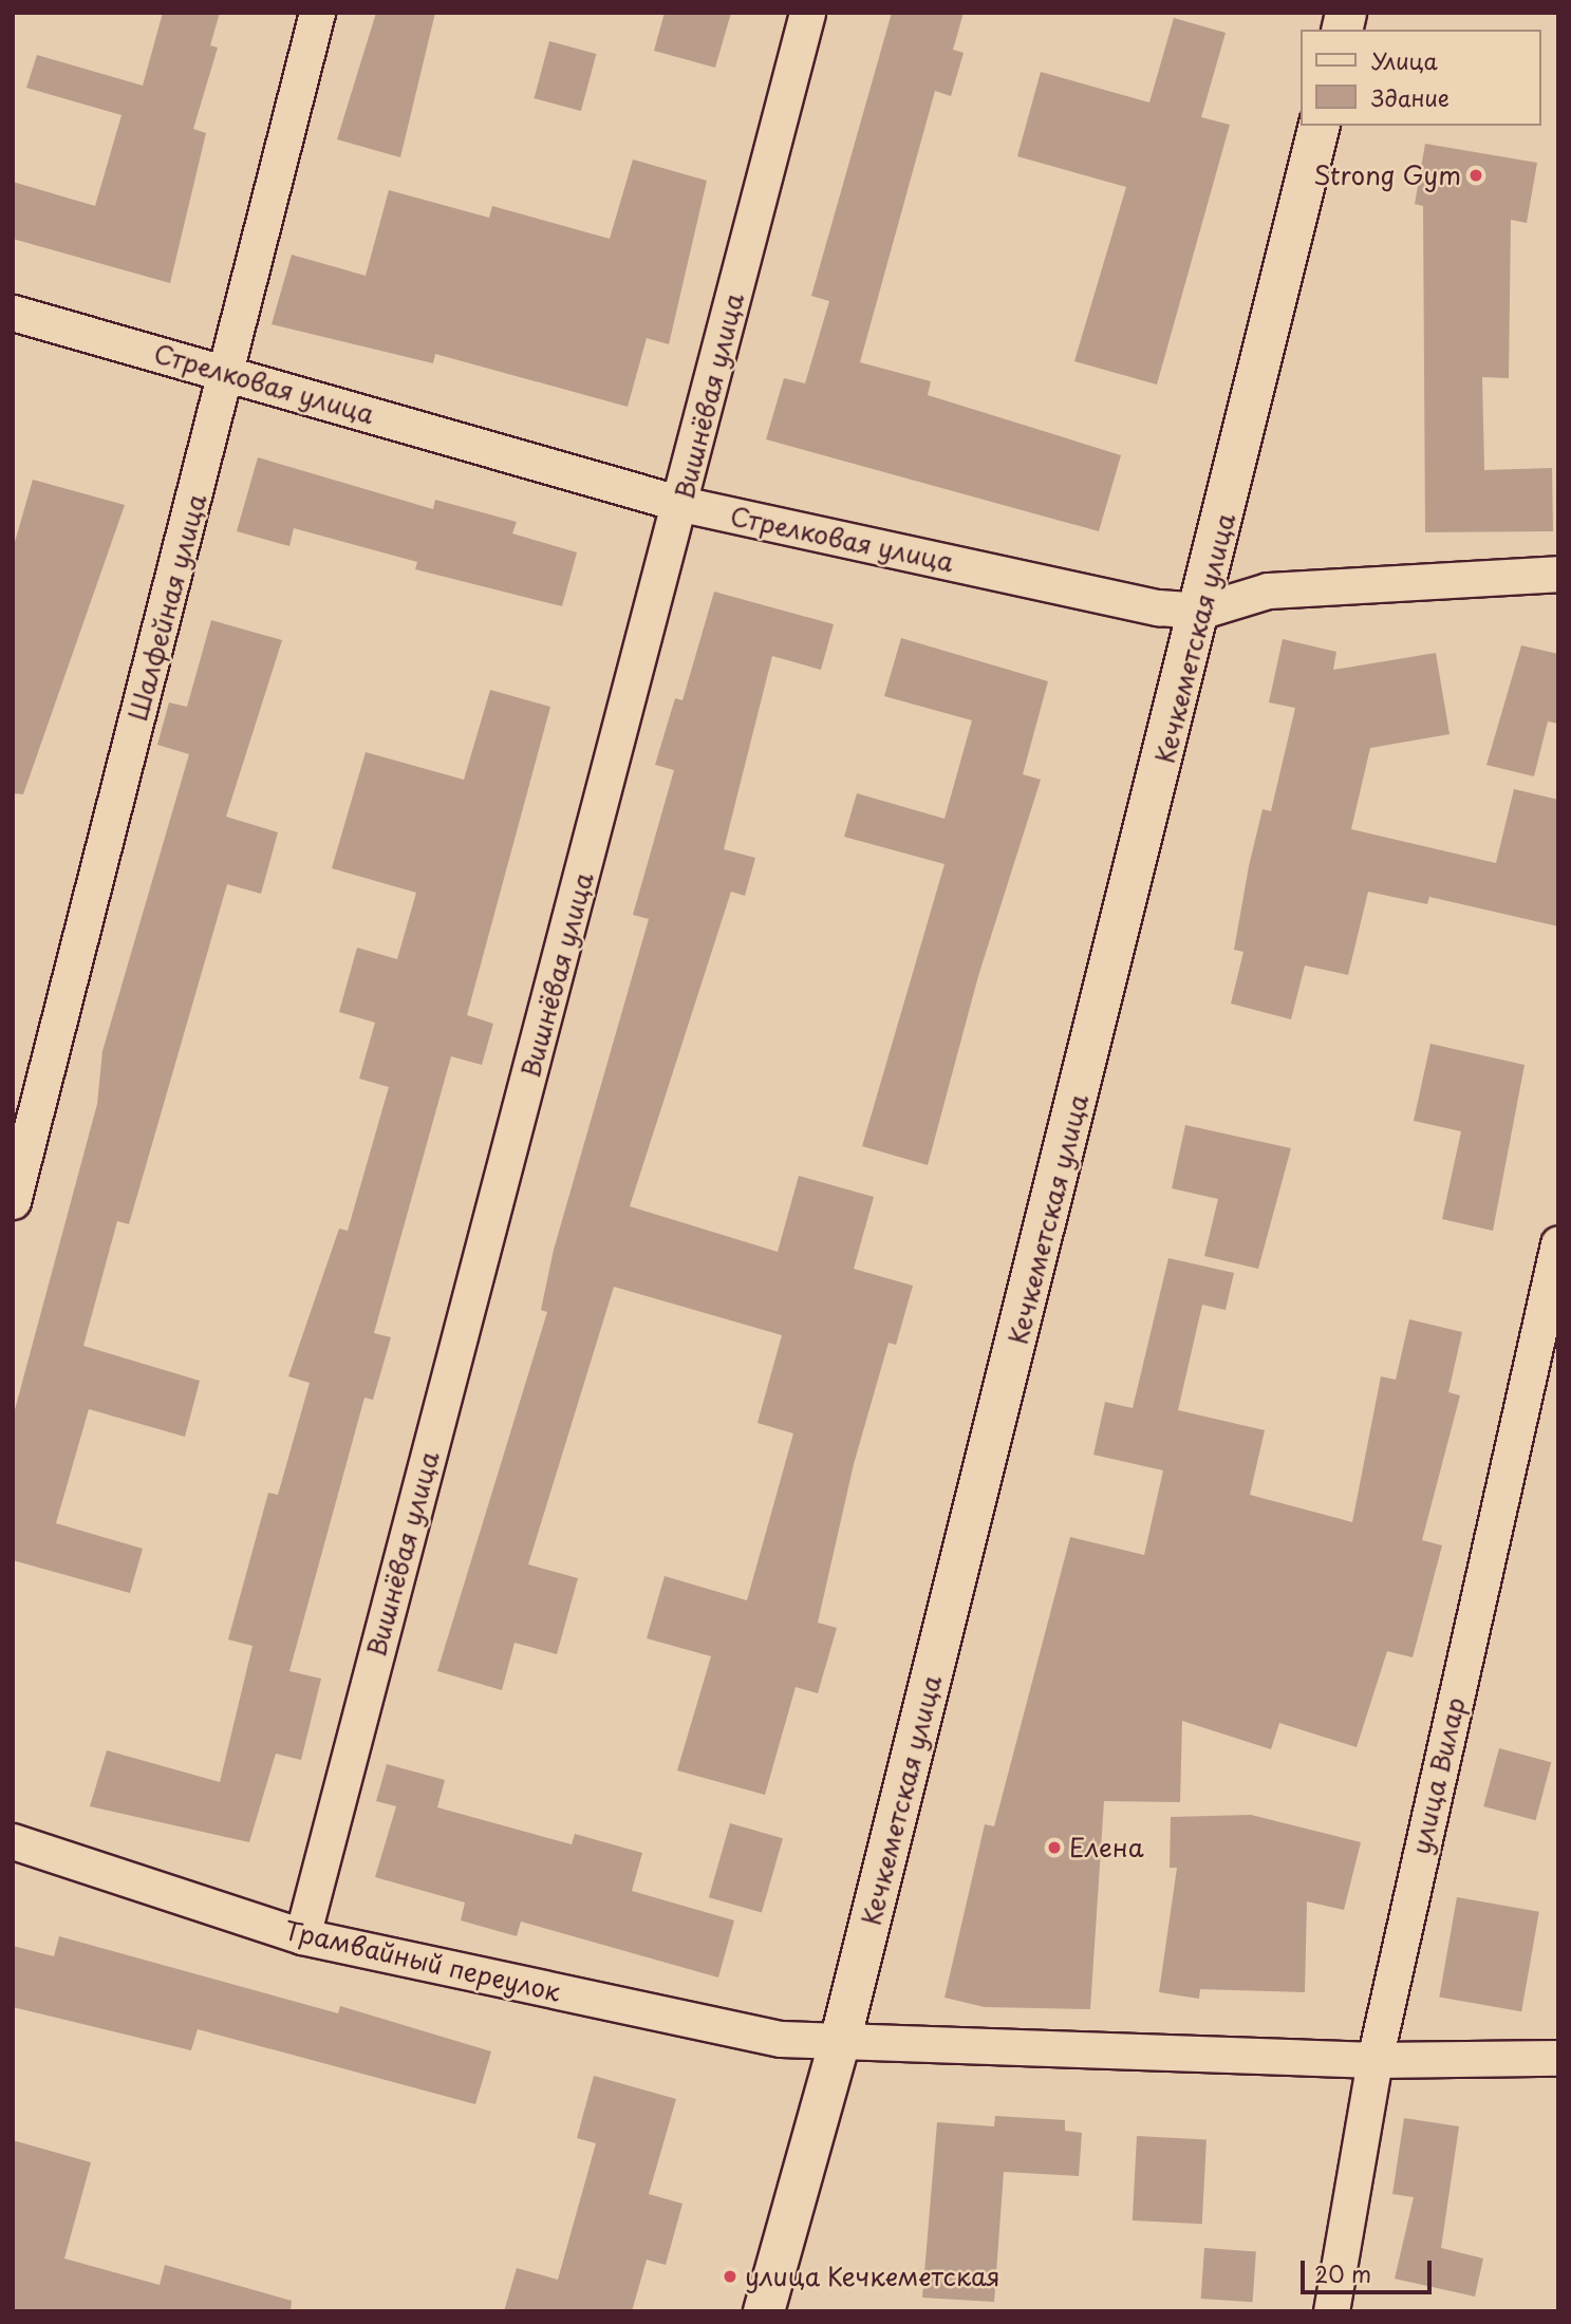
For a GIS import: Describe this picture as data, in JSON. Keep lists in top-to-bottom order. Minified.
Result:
{"streets":{"main road":["Кечкеметская улица"],"street":["Стрелковая улица","Вишнёвая улица","Шалфейная улица","улица Вилар","Трамвайный переулок"]},"crossings":[["Стрелковая улица","Вишнёвая улица"],["Стрелковая улица","Шалфейная улица"],["Стрелковая улица","Кечкеметская улица"],["Вишнёвая улица","Трамвайный переулок"],["Кечкеметская улица","Трамвайный переулок"],["улица Вилар","Трамвайный переулок"]],"places":["Strong Gym","Елена","улица Кечкеметская"],"legend":["Улица","Здание"],"scale_bar":"20 m"}
